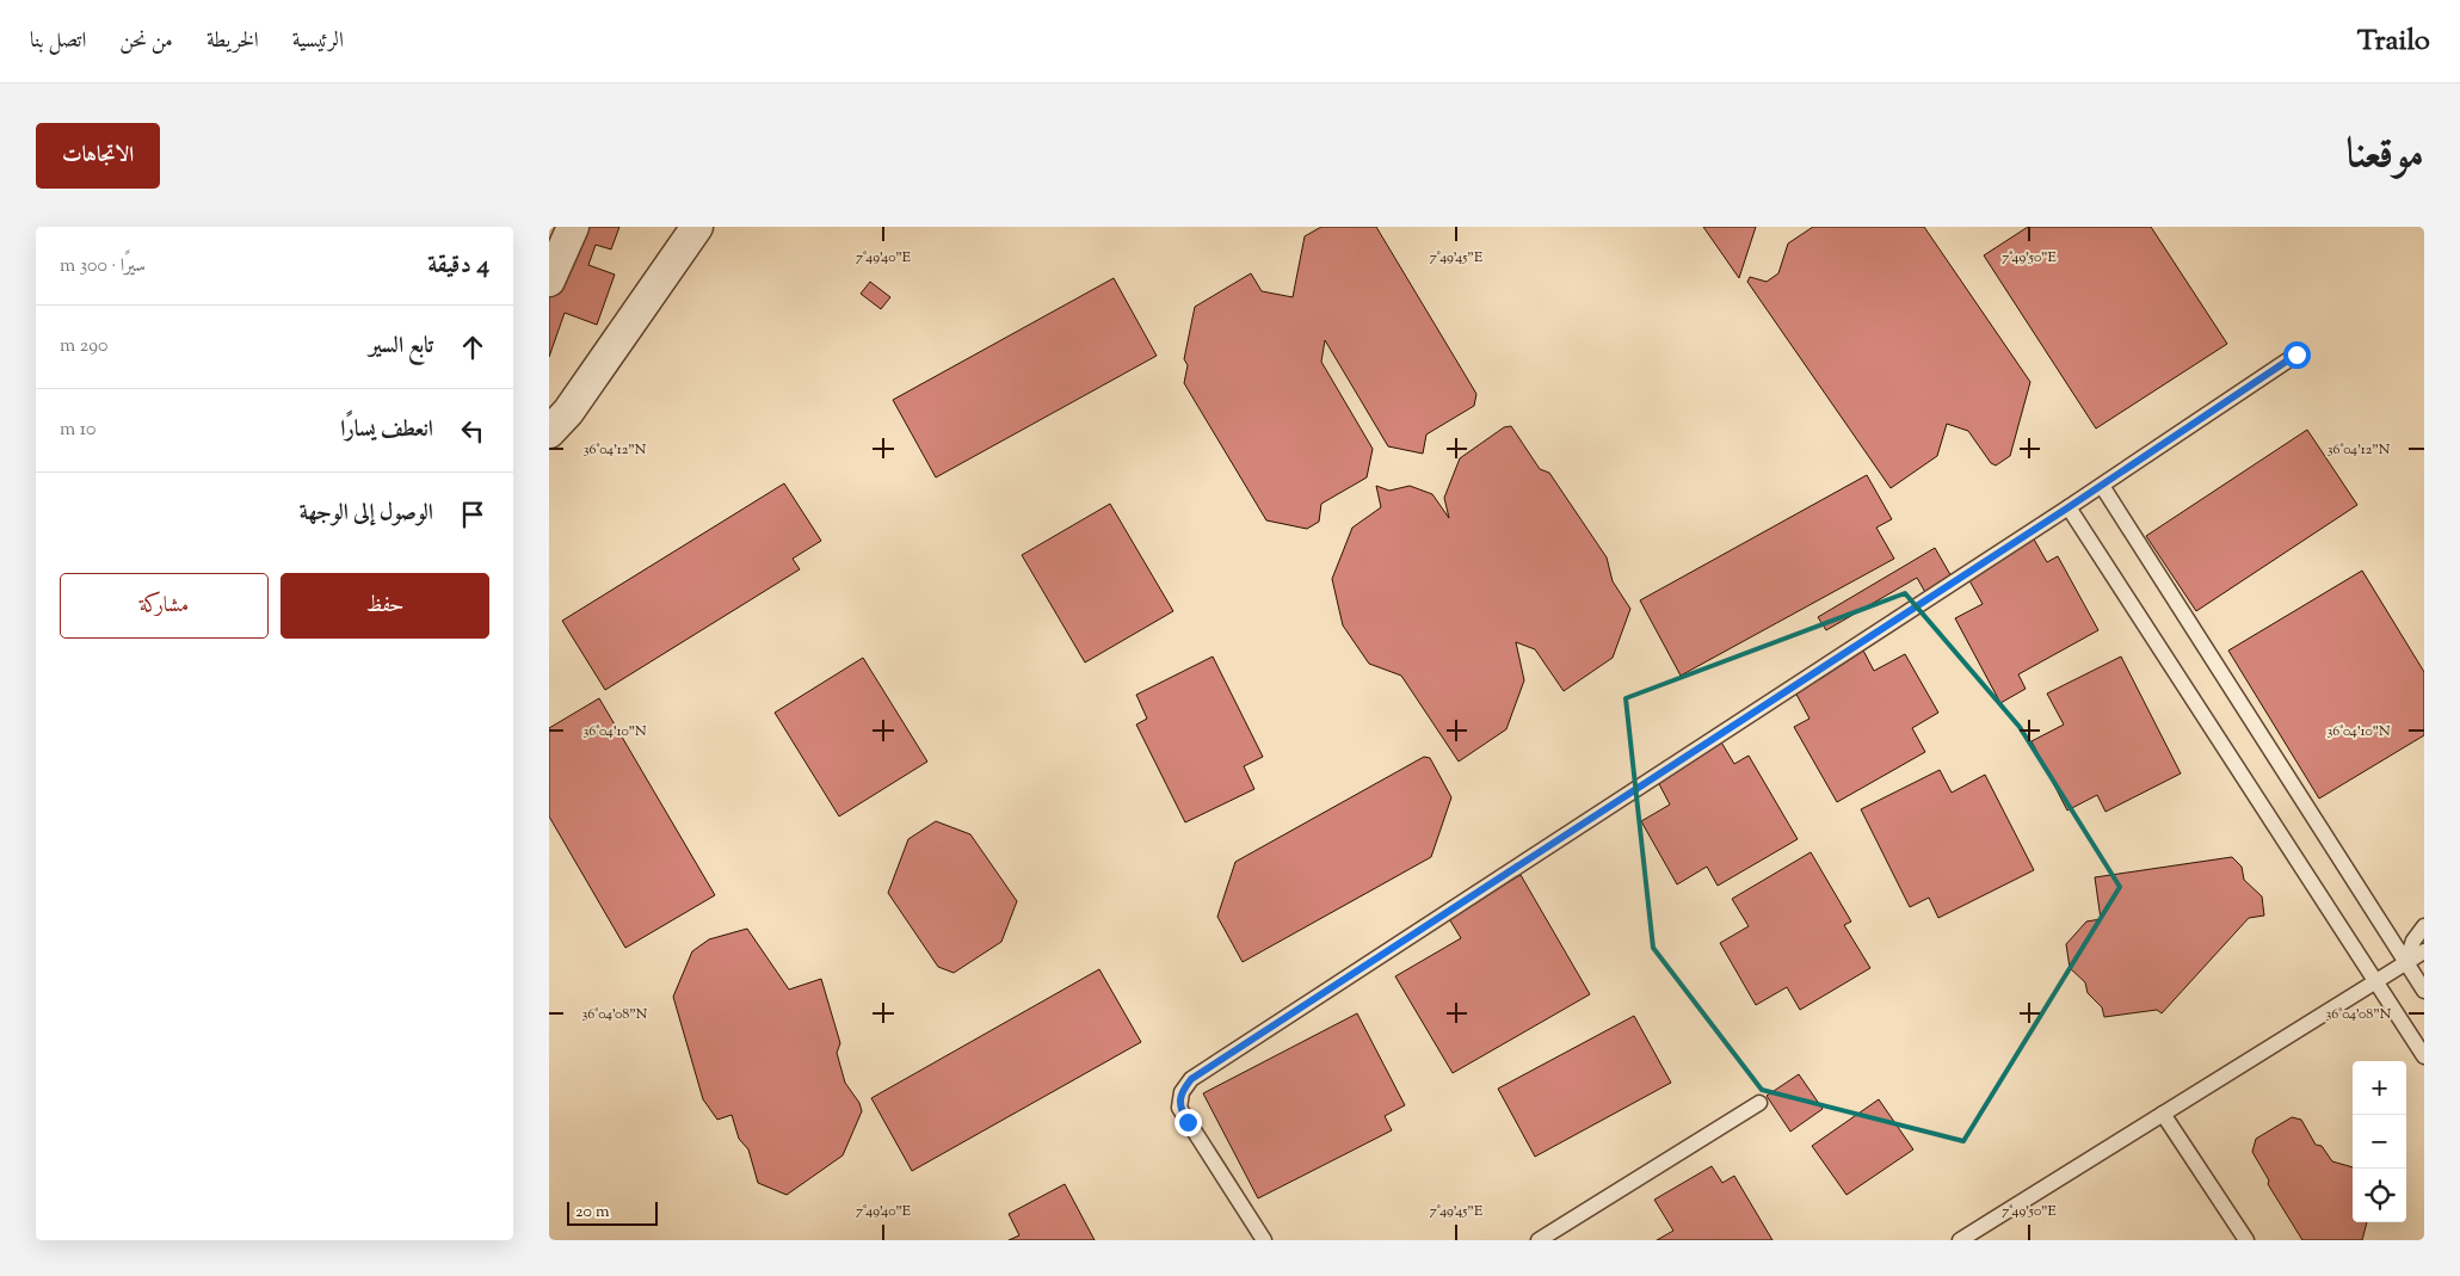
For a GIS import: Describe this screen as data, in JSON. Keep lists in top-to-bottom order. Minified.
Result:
{"scale_bar":"20 m","page":{"header":"Trailo","nav":["الرئيسية","الخريطة","من نحن","اتصل بنا"],"title":"موقعنا","buttons":["الاتجاهات",["حفظ","مشاركة"]],"heading":["4 دقيقة","سيرًا · 300 m"],"list":[["تابع السير","290 m"],["انعطف يسارًا","10 m"],"الوصول إلى الوجهة"],"map_buttons":["+","−"],"scale":"20 m"},"coordinates":["7°49'40\"E","7°49'45\"E","7°49'50\"E","36°04'12\"N","36°04'10\"N","36°04'08\"N"]}
